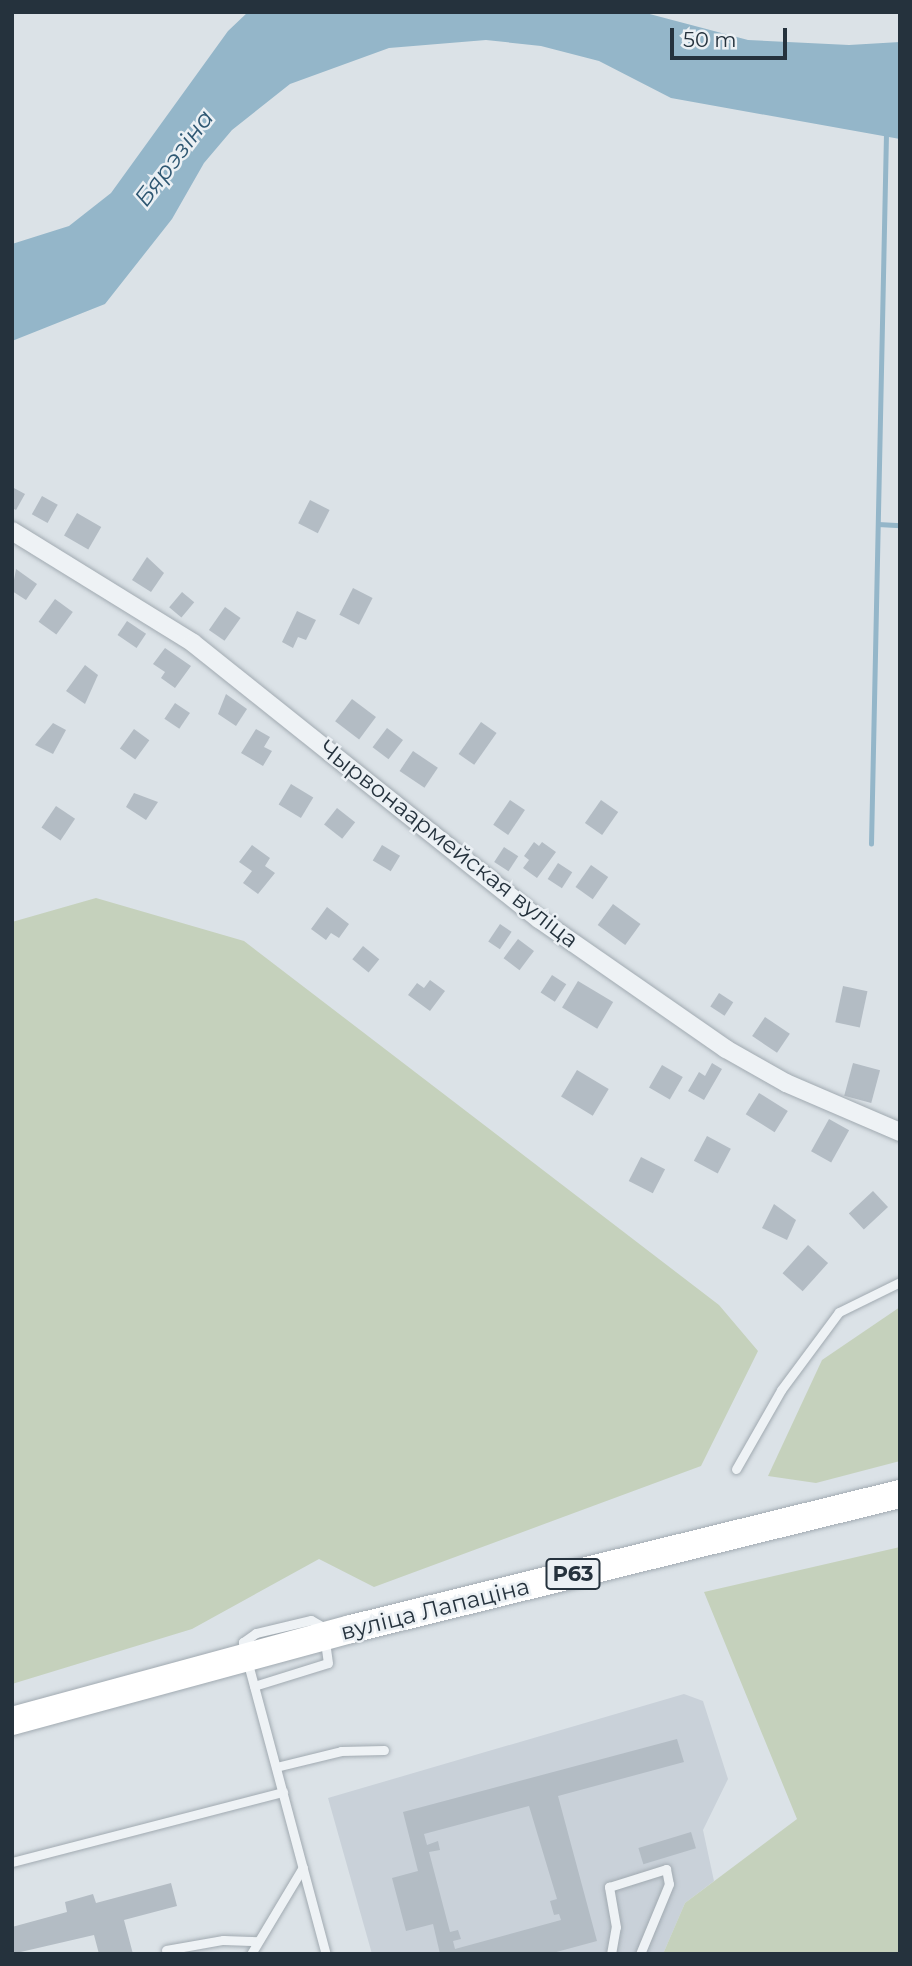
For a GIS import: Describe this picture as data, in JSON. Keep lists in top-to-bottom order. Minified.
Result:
{"streets":{"main road":["Р63","вуліца Лапаціна"],"street":["Чырвонаармейская вуліца"]},"water":["Бярэзіна"],"scale_bar":"50 m"}
